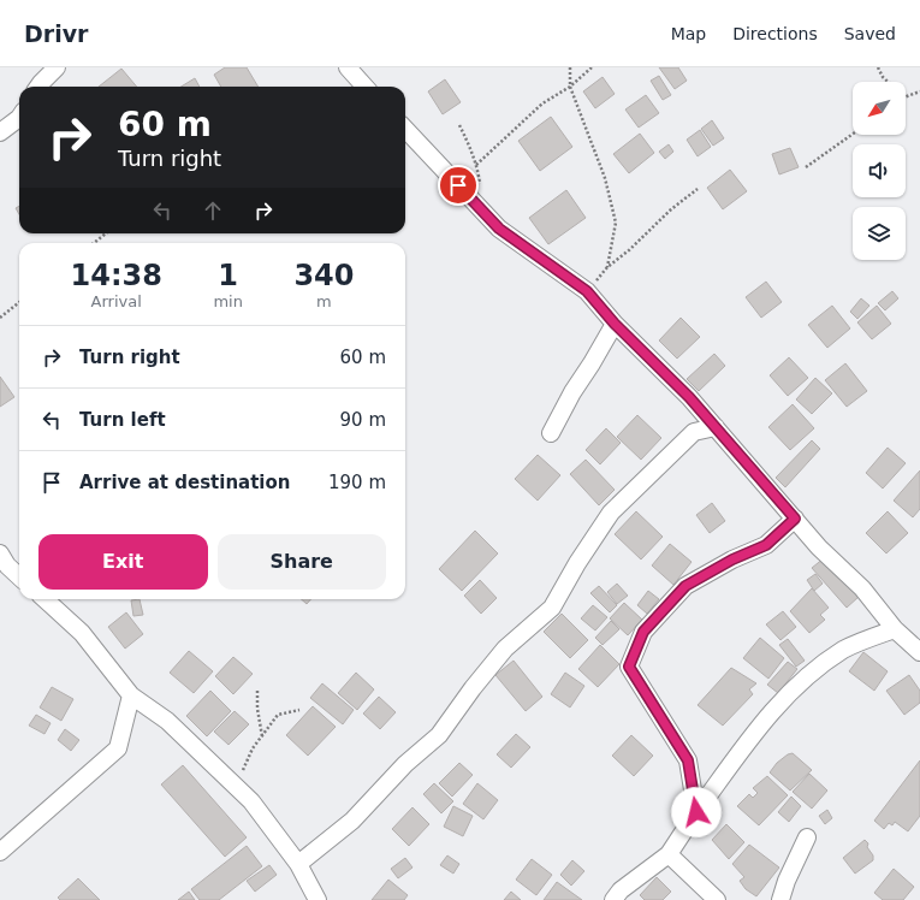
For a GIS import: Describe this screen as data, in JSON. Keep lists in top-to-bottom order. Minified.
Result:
{"north":"bottom left","page":{"header":"Drivr","nav":["Map","Directions","Saved"],"turn":["60 m","Turn right"],"eta":["14:38","Arrival","1","min","340","m"],"list":[{"name":"Turn right","value":"60 m"},{"name":"Turn left","value":"90 m"},{"name":"Arrive at destination","value":"190 m"}],"buttons":["Exit","Share"]}}
